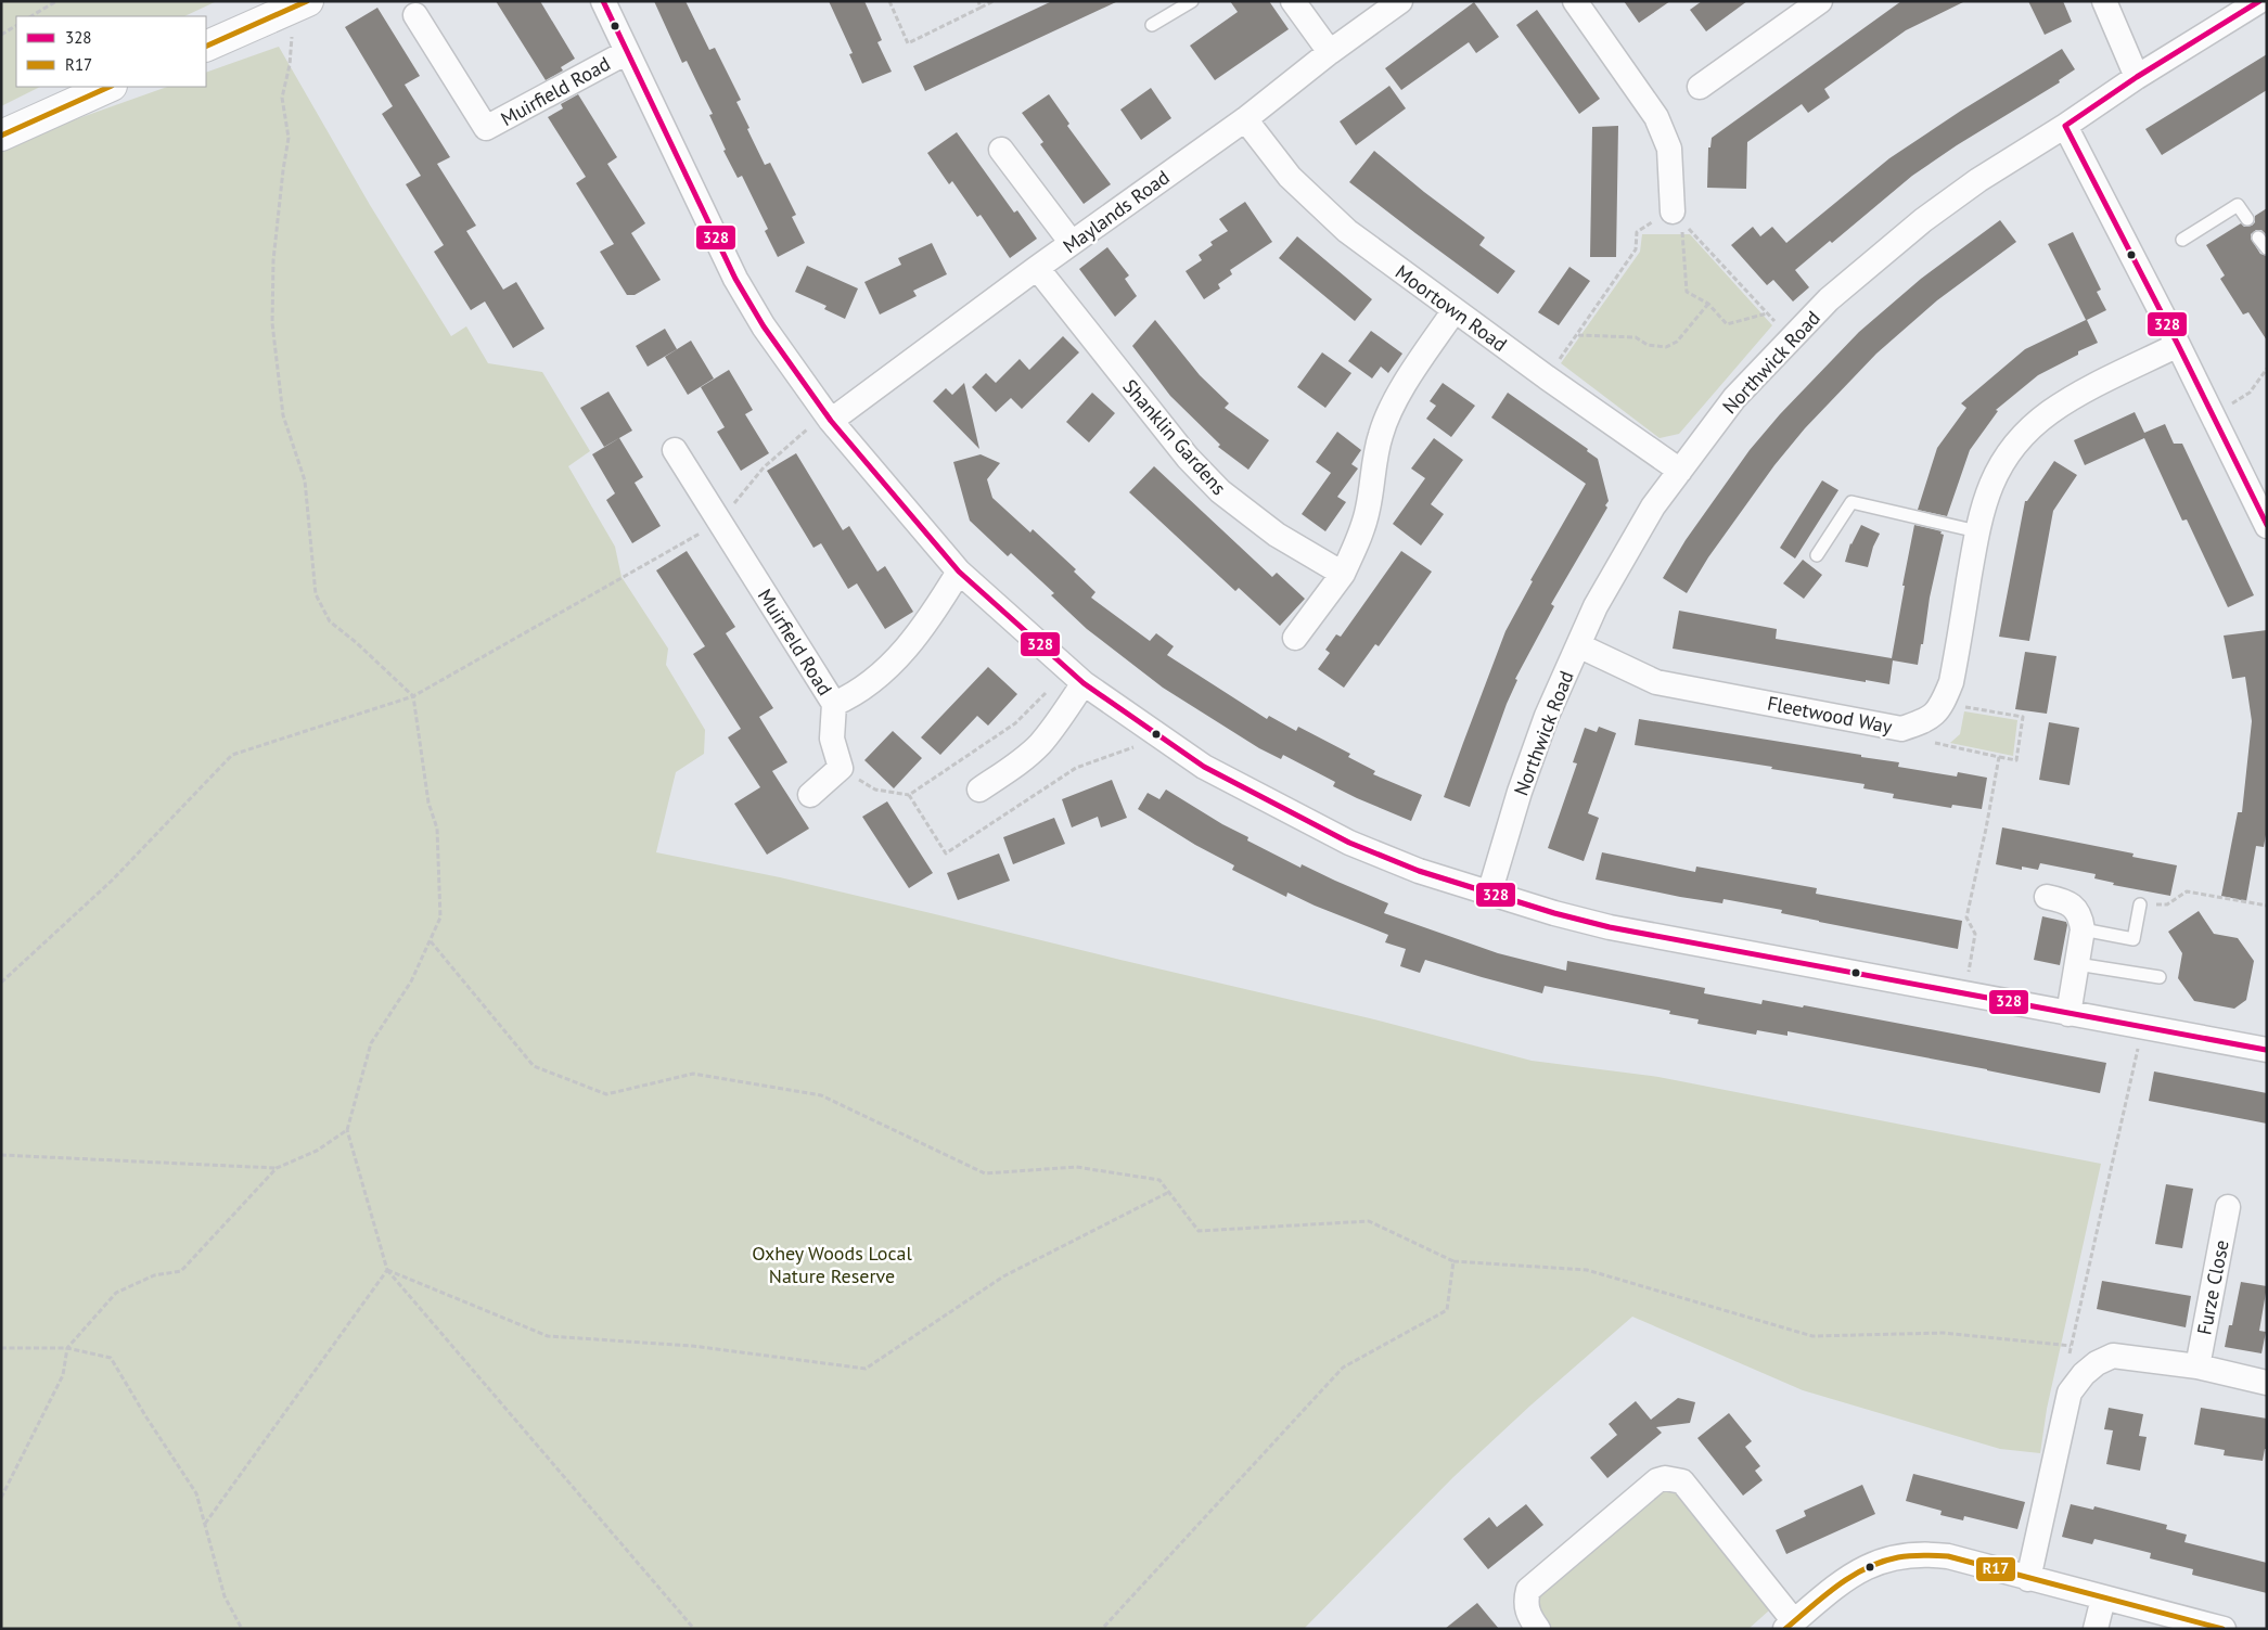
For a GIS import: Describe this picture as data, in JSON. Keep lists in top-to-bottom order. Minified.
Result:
{"streets":{"street":["Muirfield Road","Maylands Road","Moortown Road","Northwick Road","Shanklin Gardens","Fleetwood Way","Furze Close"]},"crossings":[["Muirfield Road","Maylands Road"],["Muirfield Road","Northwick Road"],["Maylands Road","Moortown Road"],["Maylands Road","Shanklin Gardens"],["Moortown Road","Northwick Road"],["Northwick Road","Fleetwood Way"]],"parks":["Oxhey Woods Local Nature Reserve"],"lines":["transit line 328","transit line R17"],"legend":["328","R17"]}
